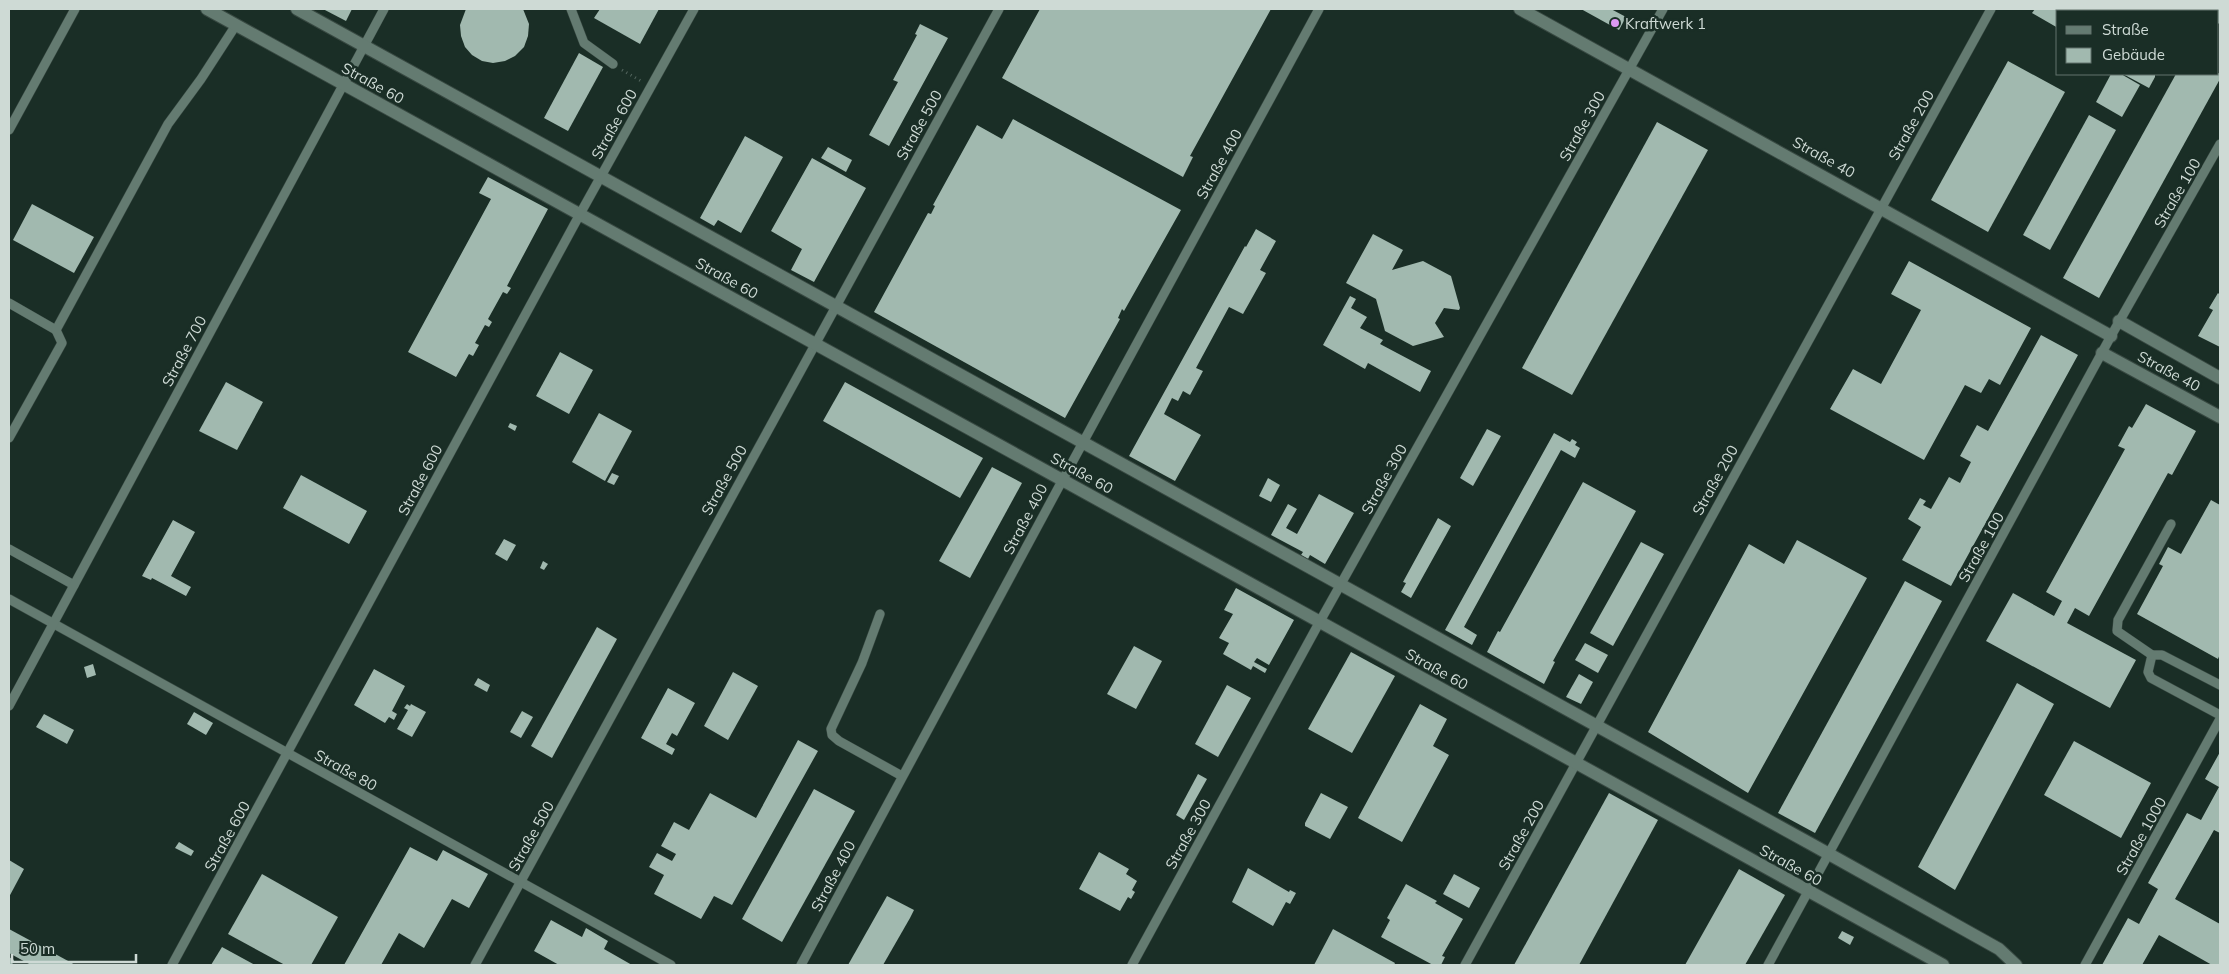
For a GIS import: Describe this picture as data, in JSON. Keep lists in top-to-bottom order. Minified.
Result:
{"streets":{"street":["Straße 60","Straße 40"],"lane":["Straße 600","Straße 500","Straße 200","Straße 300","Straße 400","Straße 100","Straße 700","Straße 80","Straße 1000"]},"crossings":[["Straße 60","Straße 600"],["Straße 60","Straße 500"],["Straße 60","Straße 200"],["Straße 60","Straße 300"],["Straße 60","Straße 400"],["Straße 60","Straße 100"],["Straße 60","Straße 700"],["Straße 600","Straße 80"],["Straße 500","Straße 80"],["Straße 200","Straße 40"],["Straße 300","Straße 40"],["Straße 40","Straße 100"],["Straße 700","Straße 80"]],"places":["Kraftwerk 1"],"legend":["Straße","Gebäude"],"scale_bar":"50 m"}
